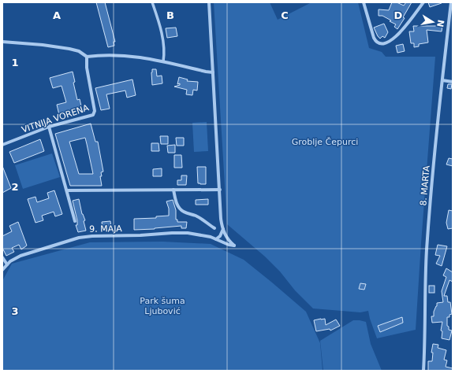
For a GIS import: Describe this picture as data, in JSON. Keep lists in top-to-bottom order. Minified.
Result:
{"streets":{"street":["VITNIJA VORENA","8. MARTA","9. MAJA"]},"parks":["Groblje Čepurci","Park šuma Ljubović"],"north":"right","grid":{"columns":["A","B","C","D"],"rows":["1","2","3"]}}
